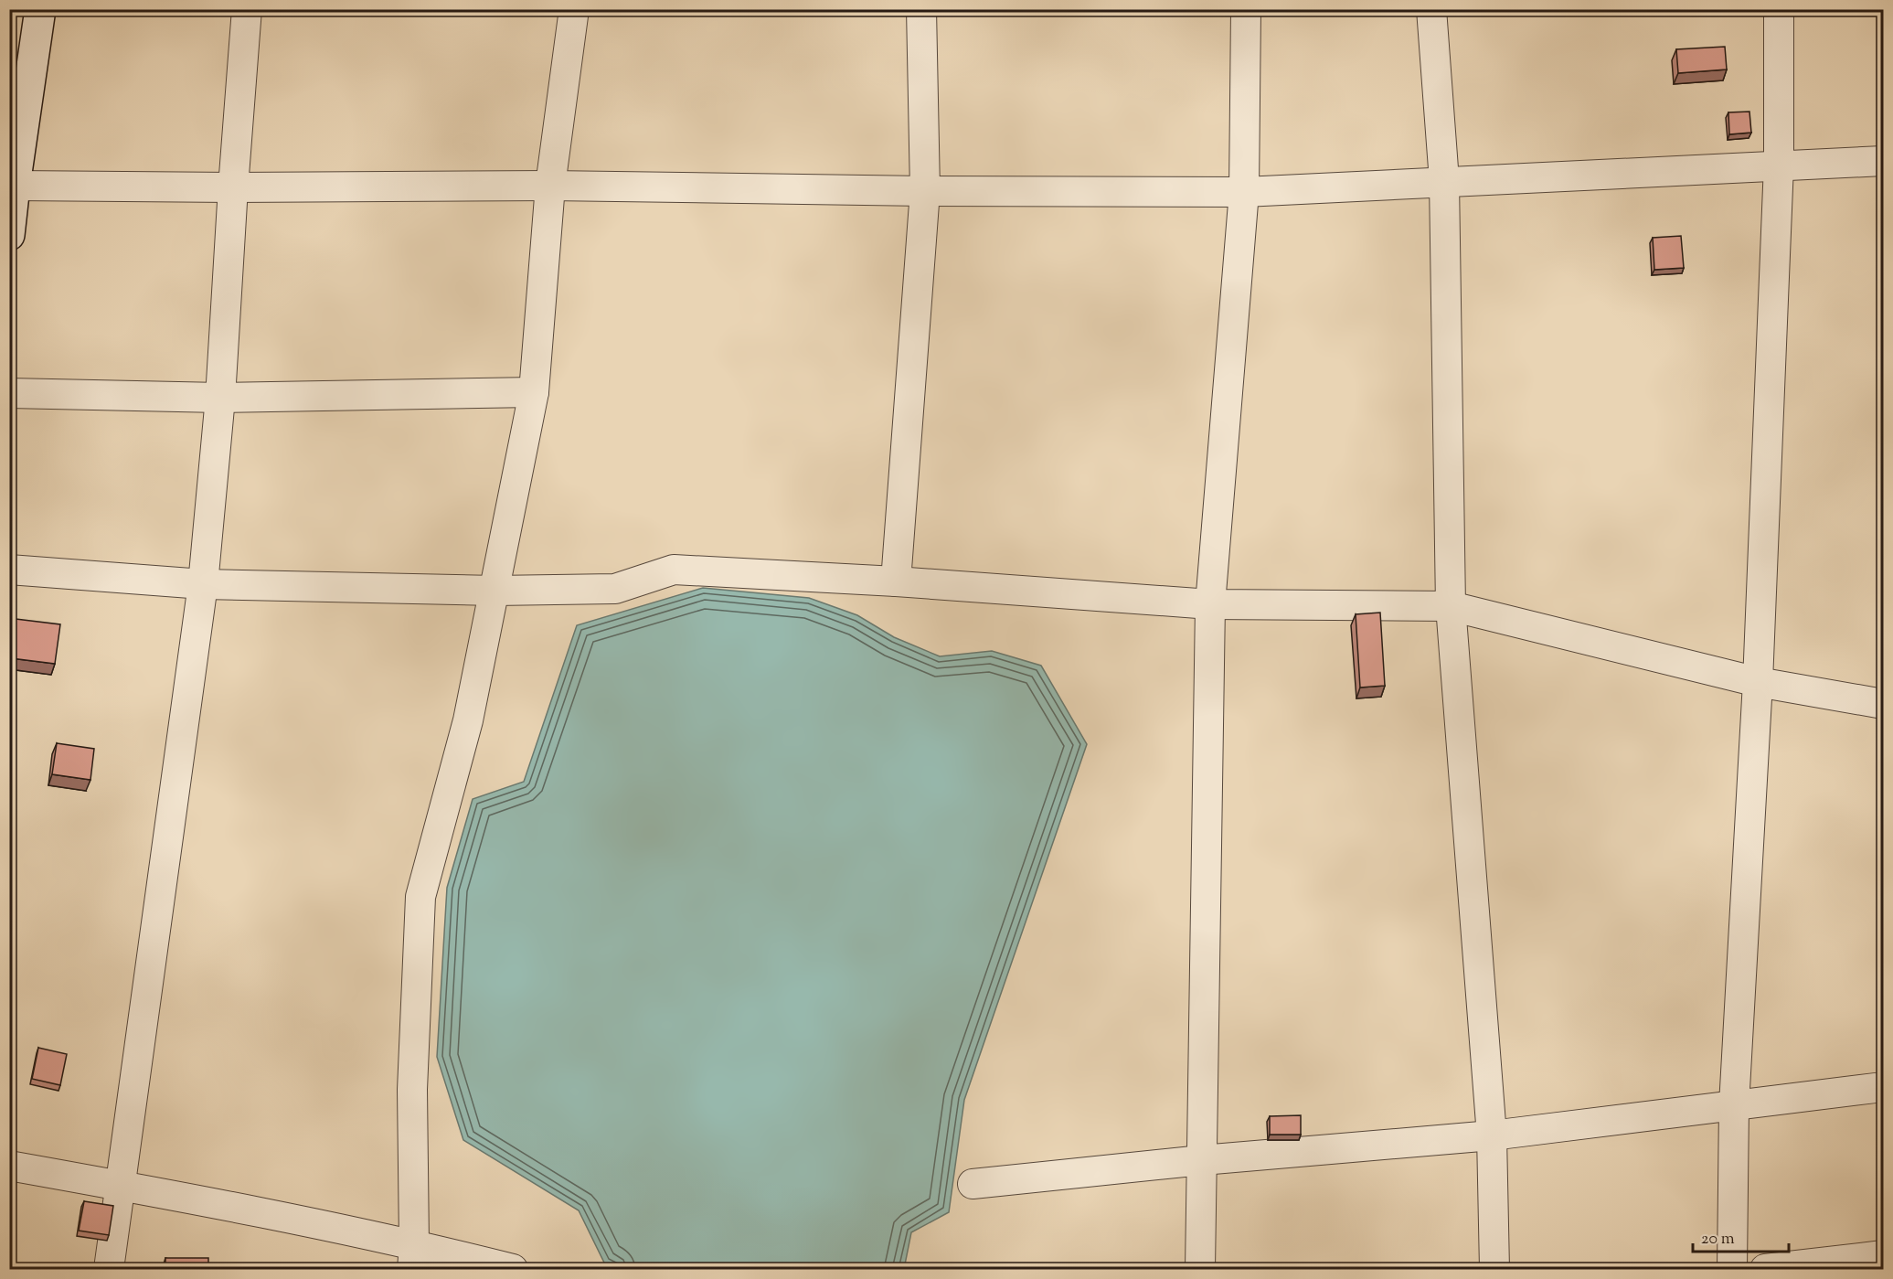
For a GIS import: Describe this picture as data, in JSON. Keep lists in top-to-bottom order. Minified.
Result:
{"scale_bar":"20 m"}
